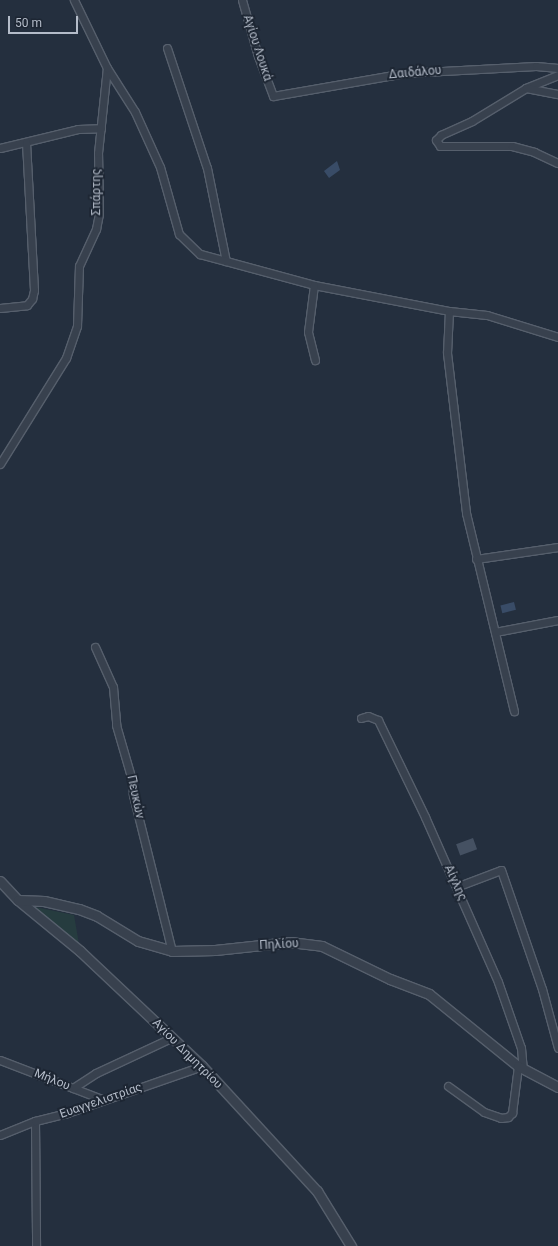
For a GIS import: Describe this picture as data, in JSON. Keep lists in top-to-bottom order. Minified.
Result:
{"streets":{"street":["Αγίου Λουκά","Δαιδάλου","Σπάρτης","Πευκών","Αίγλης","Πηλίου","Αγίου Δημητρίου","Μήλου","Ευαγγελιστρίας"]},"crossings":[["Αγίου Λουκά","Δαιδάλου"],["Πευκών","Πηλίου"],["Αίγλης","Πηλίου"],["Πηλίου","Αγίου Δημητρίου"],["Αγίου Δημητρίου","Ευαγγελιστρίας"],["Μήλου","Ευαγγελιστρίας"]],"scale_bar":"50 m"}
